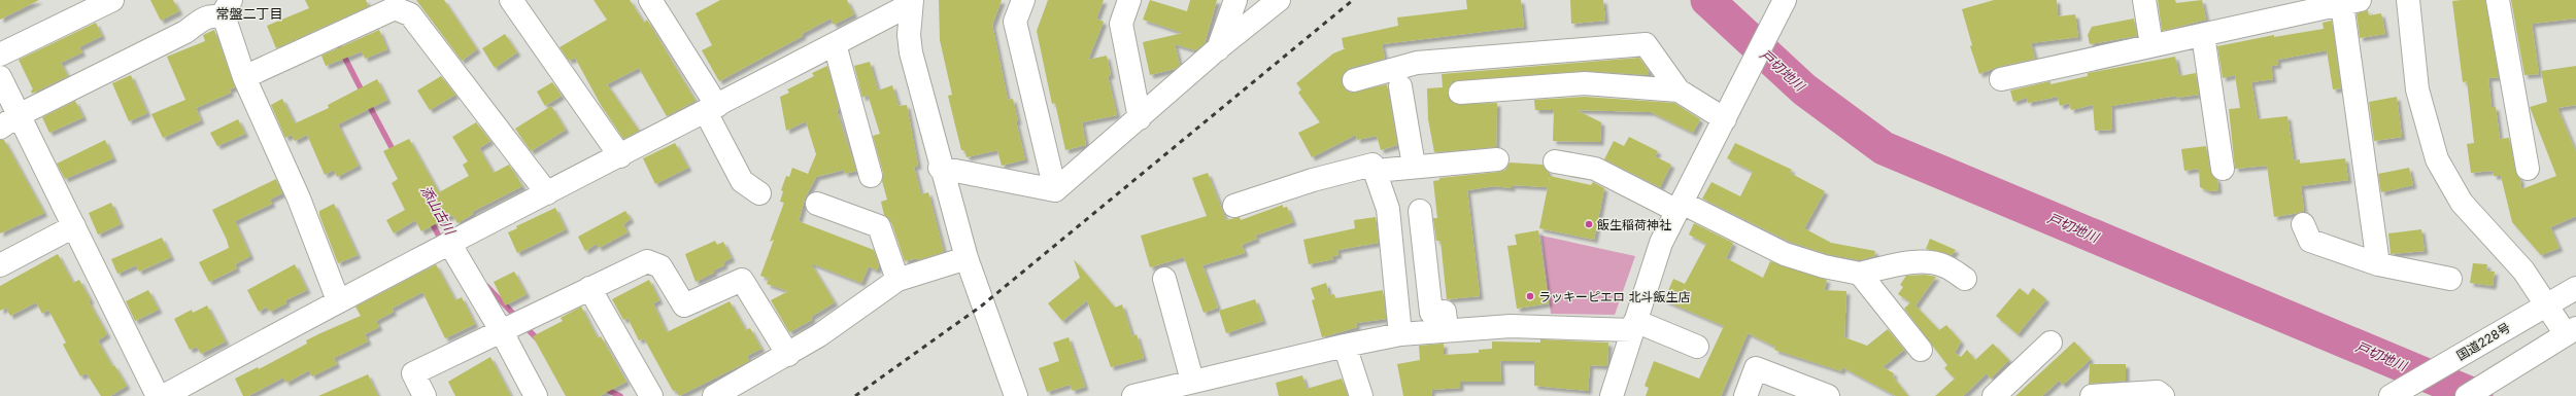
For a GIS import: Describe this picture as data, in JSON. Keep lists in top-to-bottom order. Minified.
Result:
{"streets":{"main road":["国道228号"]},"districts":["常盤二丁目"],"water":["戸切地川","添山古川"],"places":["飯生稲荷神社","ラッキーピエロ 北斗飯生店"]}
